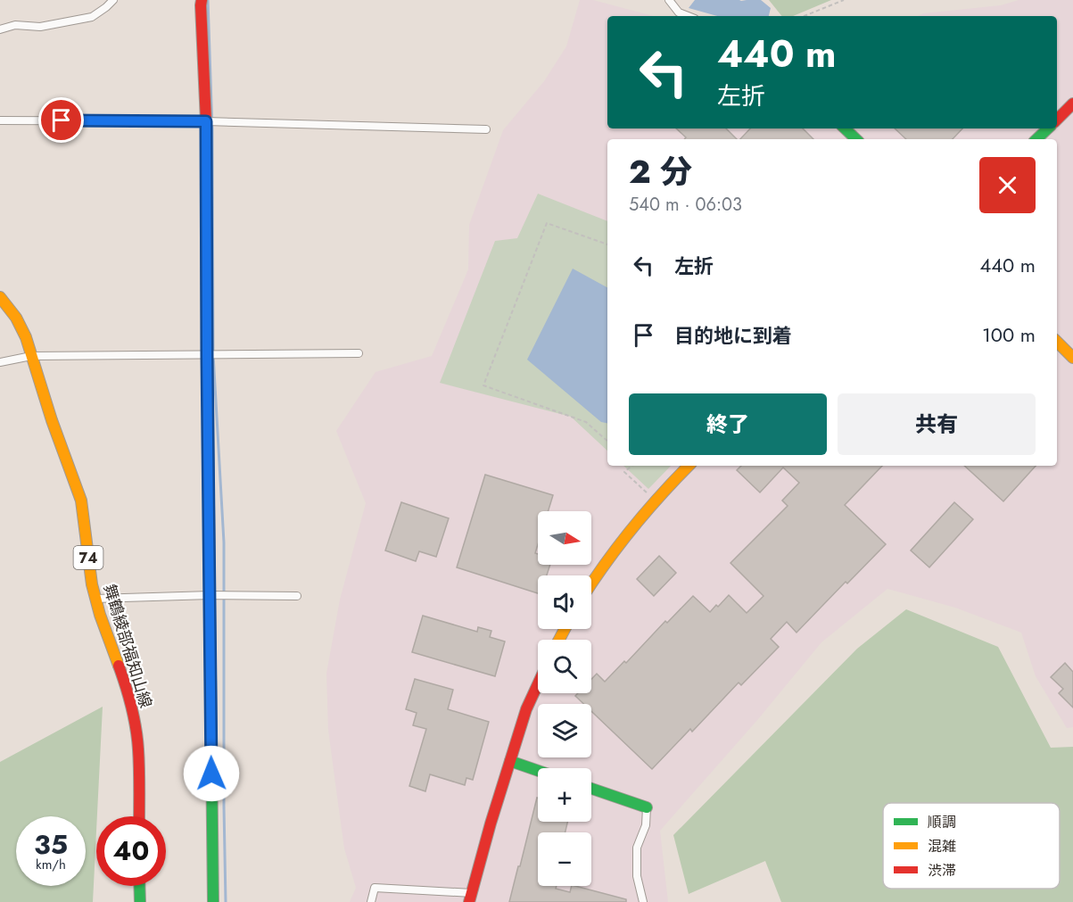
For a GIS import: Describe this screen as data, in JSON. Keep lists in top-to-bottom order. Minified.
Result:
{"streets":{"street":["74","舞鶴綾部福知山線"]},"legend":["順調","混雑","渋滞"],"north":"right","page":{"turn":["440 m","左折"],"heading":["2 分","540 m · 06:03"],"list":[{"name":"左折","value":"440 m"},{"name":"目的地に到着","value":"100 m"}],"buttons":["終了","共有"],"map_buttons":["+","−"],"speed":"35 km/h","limit":"40"}}
